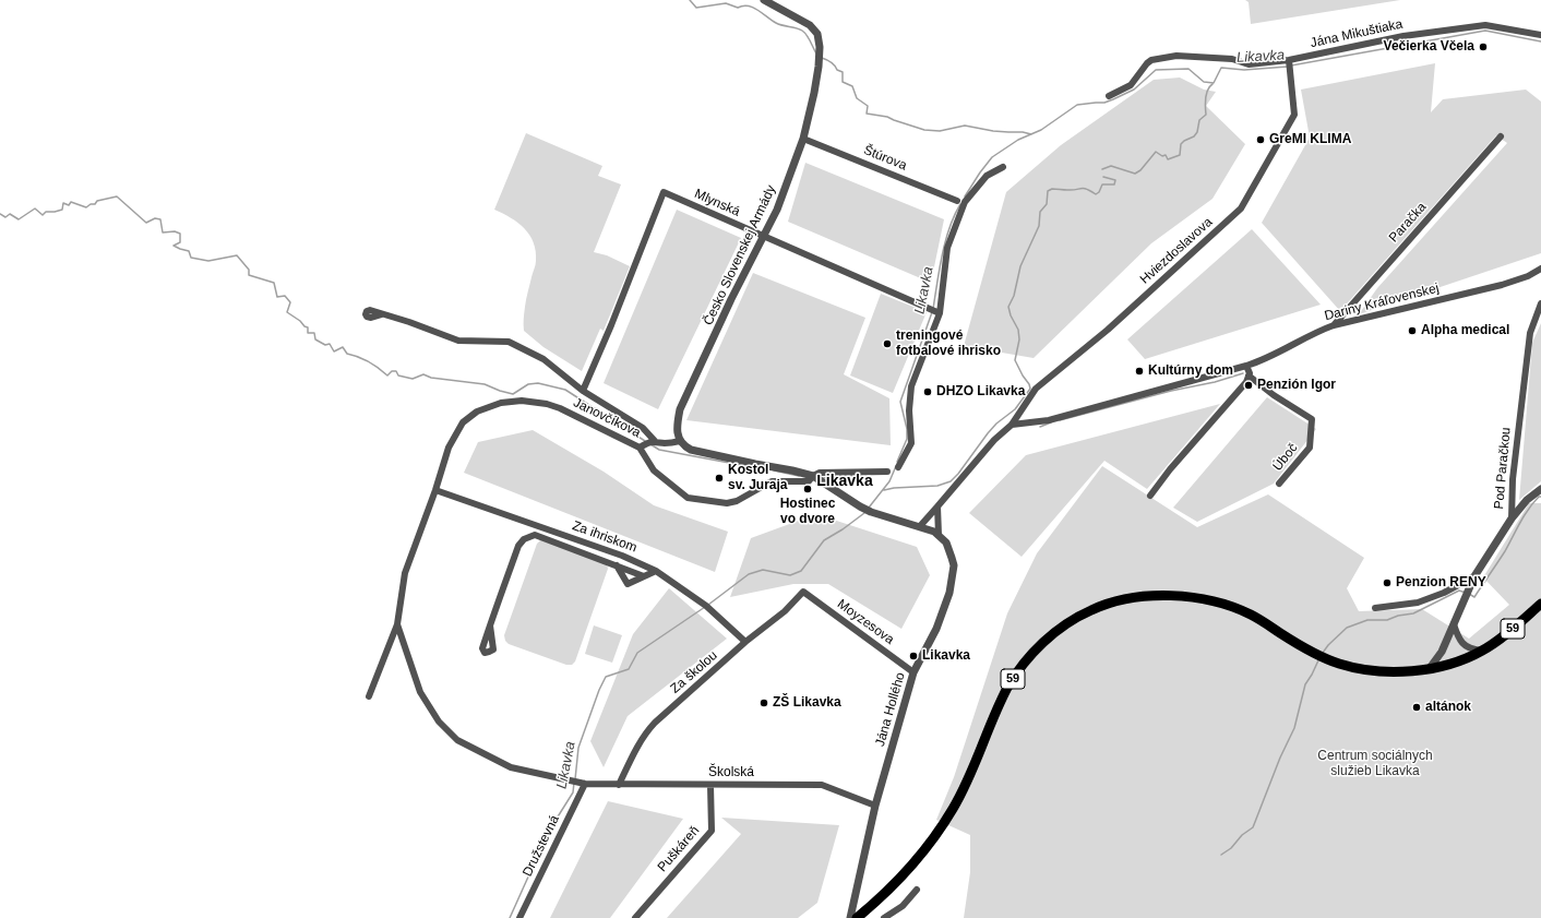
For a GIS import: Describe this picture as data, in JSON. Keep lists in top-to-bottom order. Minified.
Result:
{"streets":{"main road":["59"],"street":["Jána Mikuštiaka","Štúrova","Mlynská","Paračka","Hviezdoslavova","Česko Slovenskej Armády","Dariny Kráľovenskej","Janovčíkova","Úboč","Pod Paračkou","Za ihriskom","Moyzesova","Za školou","Jána Hollého","Školská","Družstevná","Puškáreň"]},"crossings":[["Jána Mikuštiaka","Hviezdoslavova"],["Štúrova","Česko Slovenskej Armády"],["Mlynská","Česko Slovenskej Armády"],["Paračka","Dariny Kráľovenskej"],["Hviezdoslavova","Dariny Kráľovenskej"],["Česko Slovenskej Armády","Janovčíkova"],["Janovčíkova","Za ihriskom"],["Janovčíkova","Školská"],["Pod Paračkou","59"],["Za ihriskom","Za školou"],["Moyzesova","Za školou"],["Moyzesova","Jána Hollého"],["Za školou","Školská"],["Jána Hollého","Školská"],["Školská","Družstevná"],["Školská","Puškáreň"]],"districts":["Likavka"],"water":["Likavka"],"parks":["Centrum sociálnych služieb Likavka"],"places":["Večierka Včela","GreMI KLIMA","Alpha medical","treningové fotbalové ihrisko","Kultúrny dom","Penzión Igor","DHZO Likavka","Kostol sv. Juraja","Hostinec vo dvore","Penzion RENY","Likavka","ZŠ Likavka","altánok"]}
